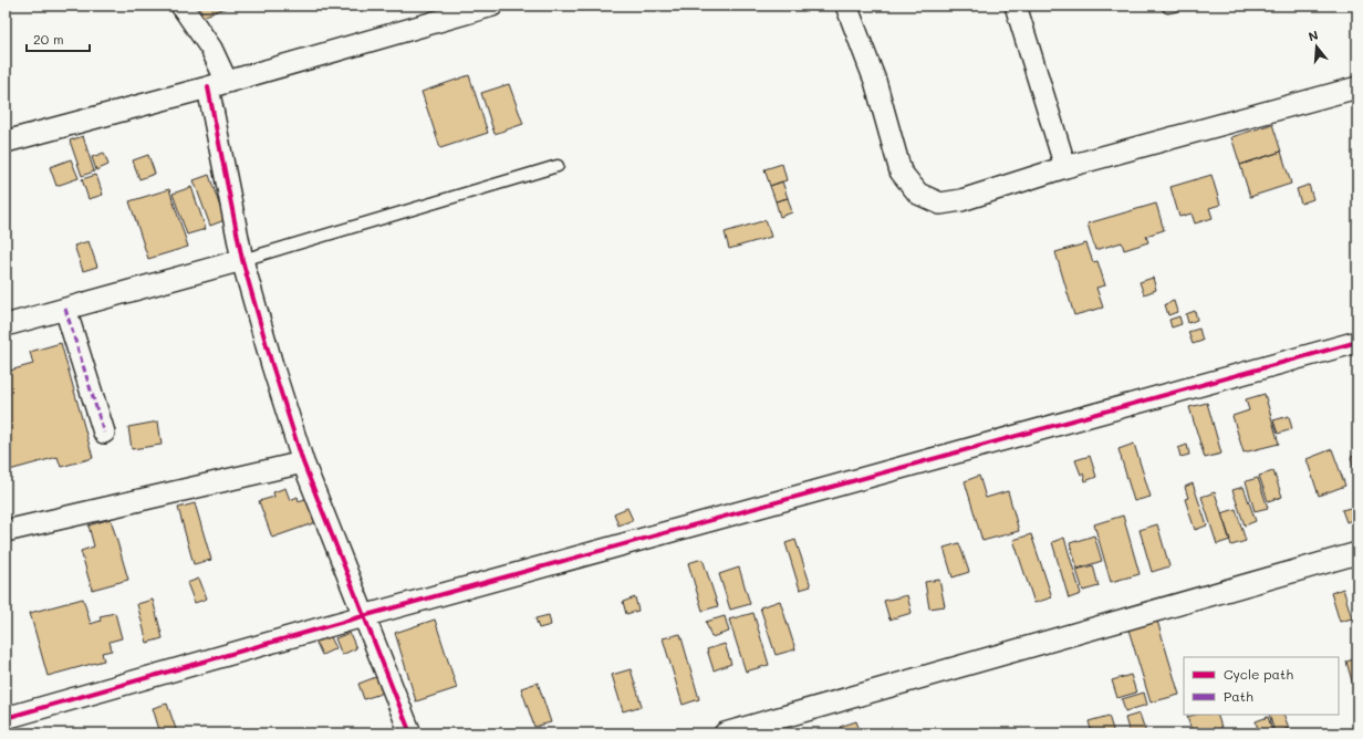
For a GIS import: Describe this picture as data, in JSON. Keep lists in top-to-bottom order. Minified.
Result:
{"legend":["Cycle path","Path"],"scale_bar":"20 m","north":"top"}
